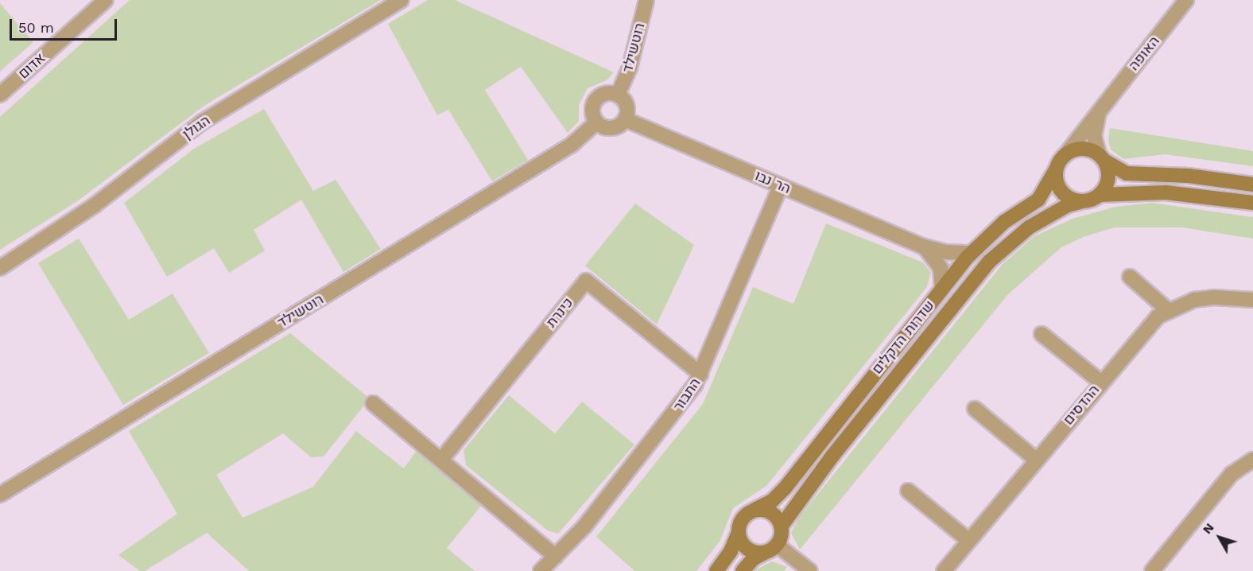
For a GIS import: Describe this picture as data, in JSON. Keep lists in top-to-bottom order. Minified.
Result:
{"streets":{"street":["רוטשילד","האופה","אדום","הגולן","הר נבו","כינרת","שדרות הדקלים","התבור","ההדסים"]},"crossings":[["רוטשילד","הר נבו"],["האופה","שדרות הדקלים"],["הר נבו","שדרות הדקלים"],["הר נבו","התבור"],["כינרת","התבור"]],"scale_bar":"50 m","north":"top left"}
